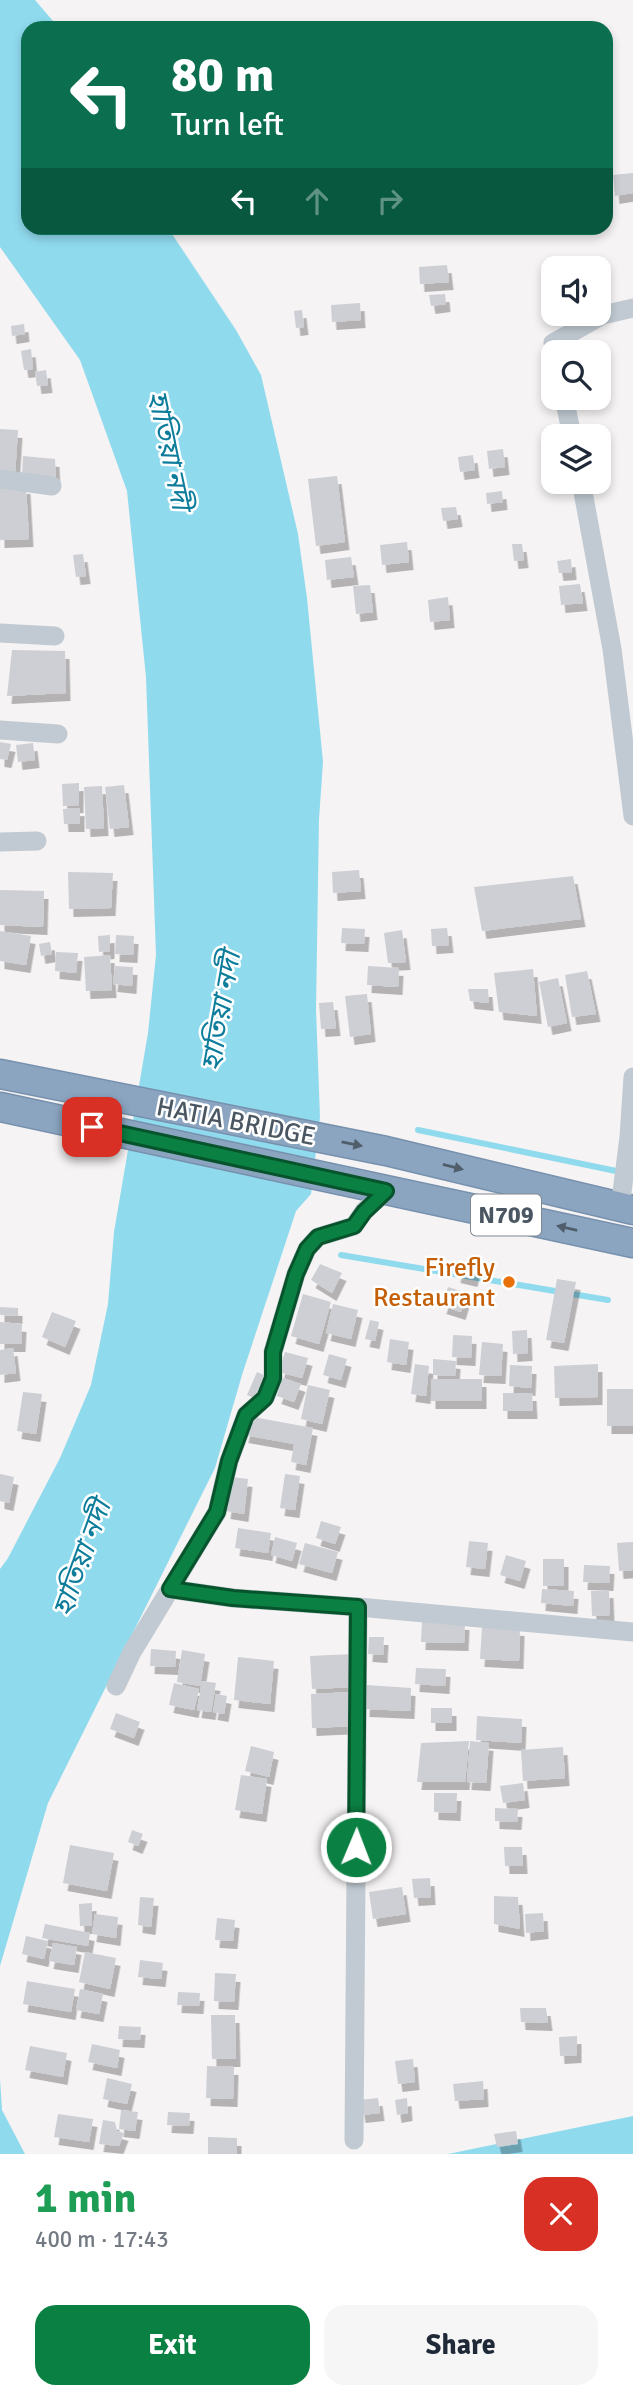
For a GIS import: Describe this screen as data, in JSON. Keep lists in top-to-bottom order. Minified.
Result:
{"streets":{"highway":["HATIA BRIDGE","N709"]},"crossings":[["HATIA BRIDGE","N709"]],"water":["হাতিয়া নদী"],"places":["Firefly Restaurant"],"page":{"turn":["80 m","Turn left"],"heading":["1 min","400 m · 17:43"],"buttons":["Exit","Share"]}}
